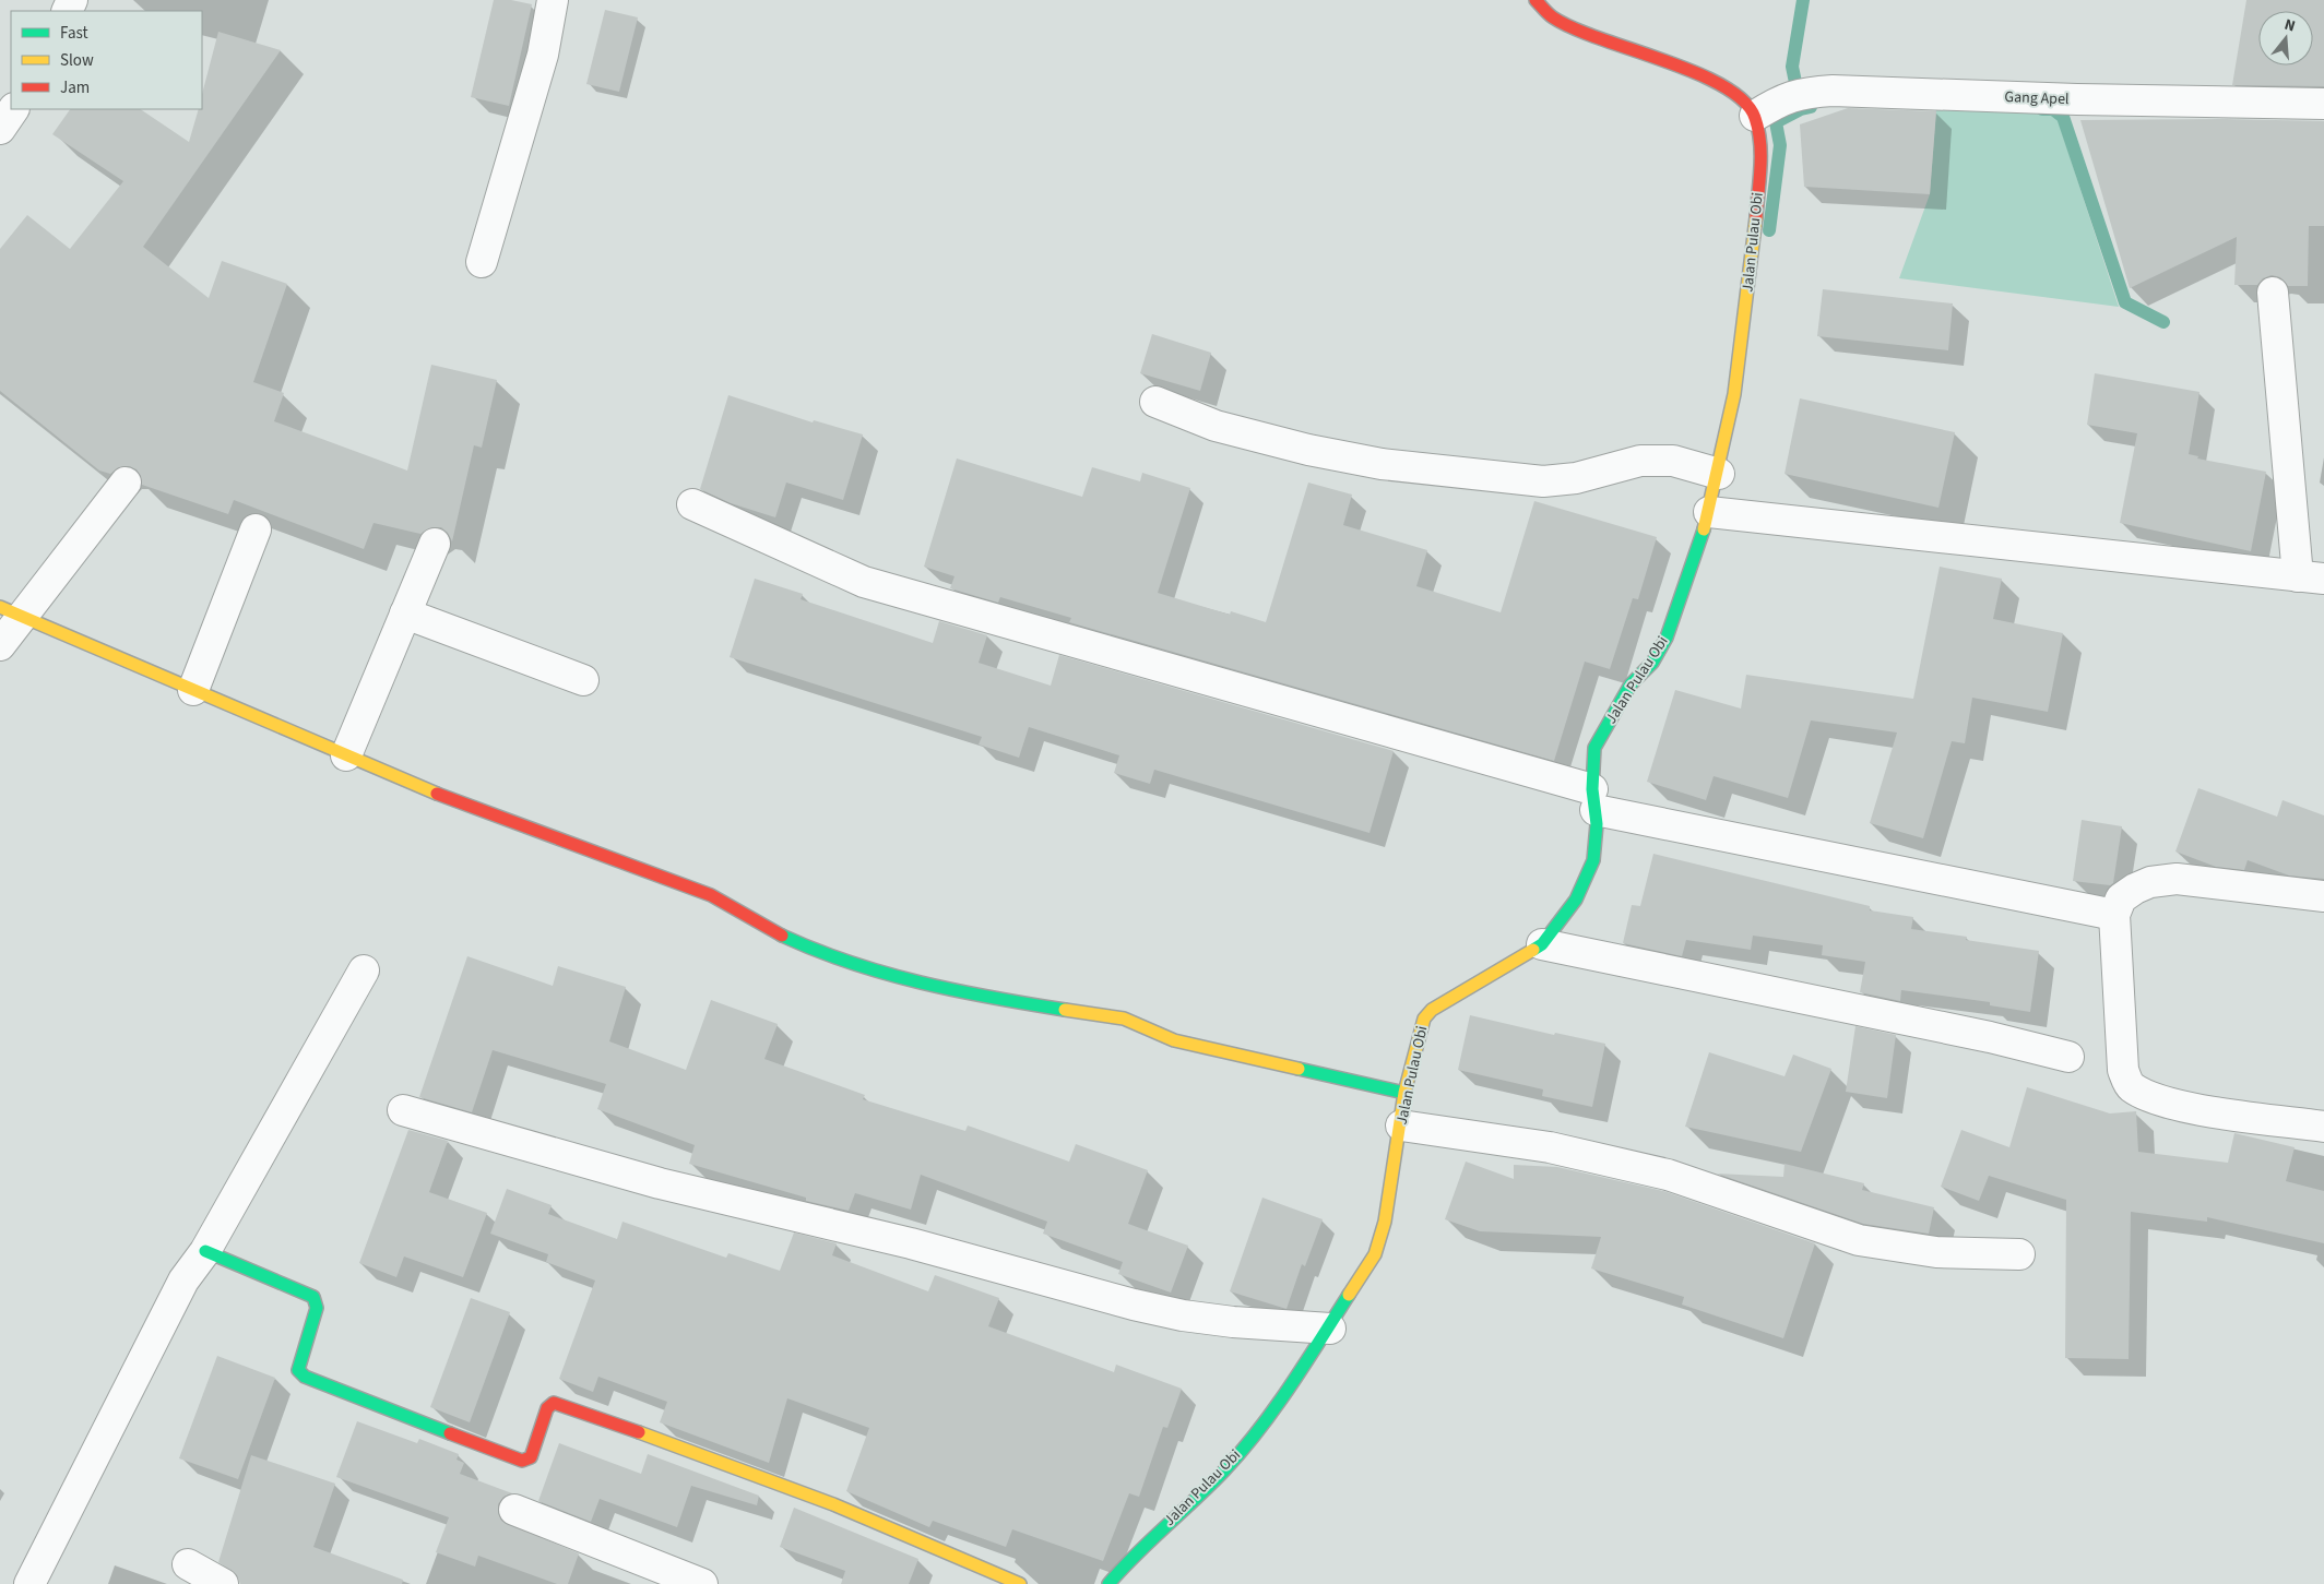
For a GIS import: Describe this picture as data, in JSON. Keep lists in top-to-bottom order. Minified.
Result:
{"streets":{"street":["Gang Apel","Jalan Pulau Obi"]},"crossings":[["Gang Apel","Jalan Pulau Obi"]],"legend":["Fast","Slow","Jam"],"north":"top"}
